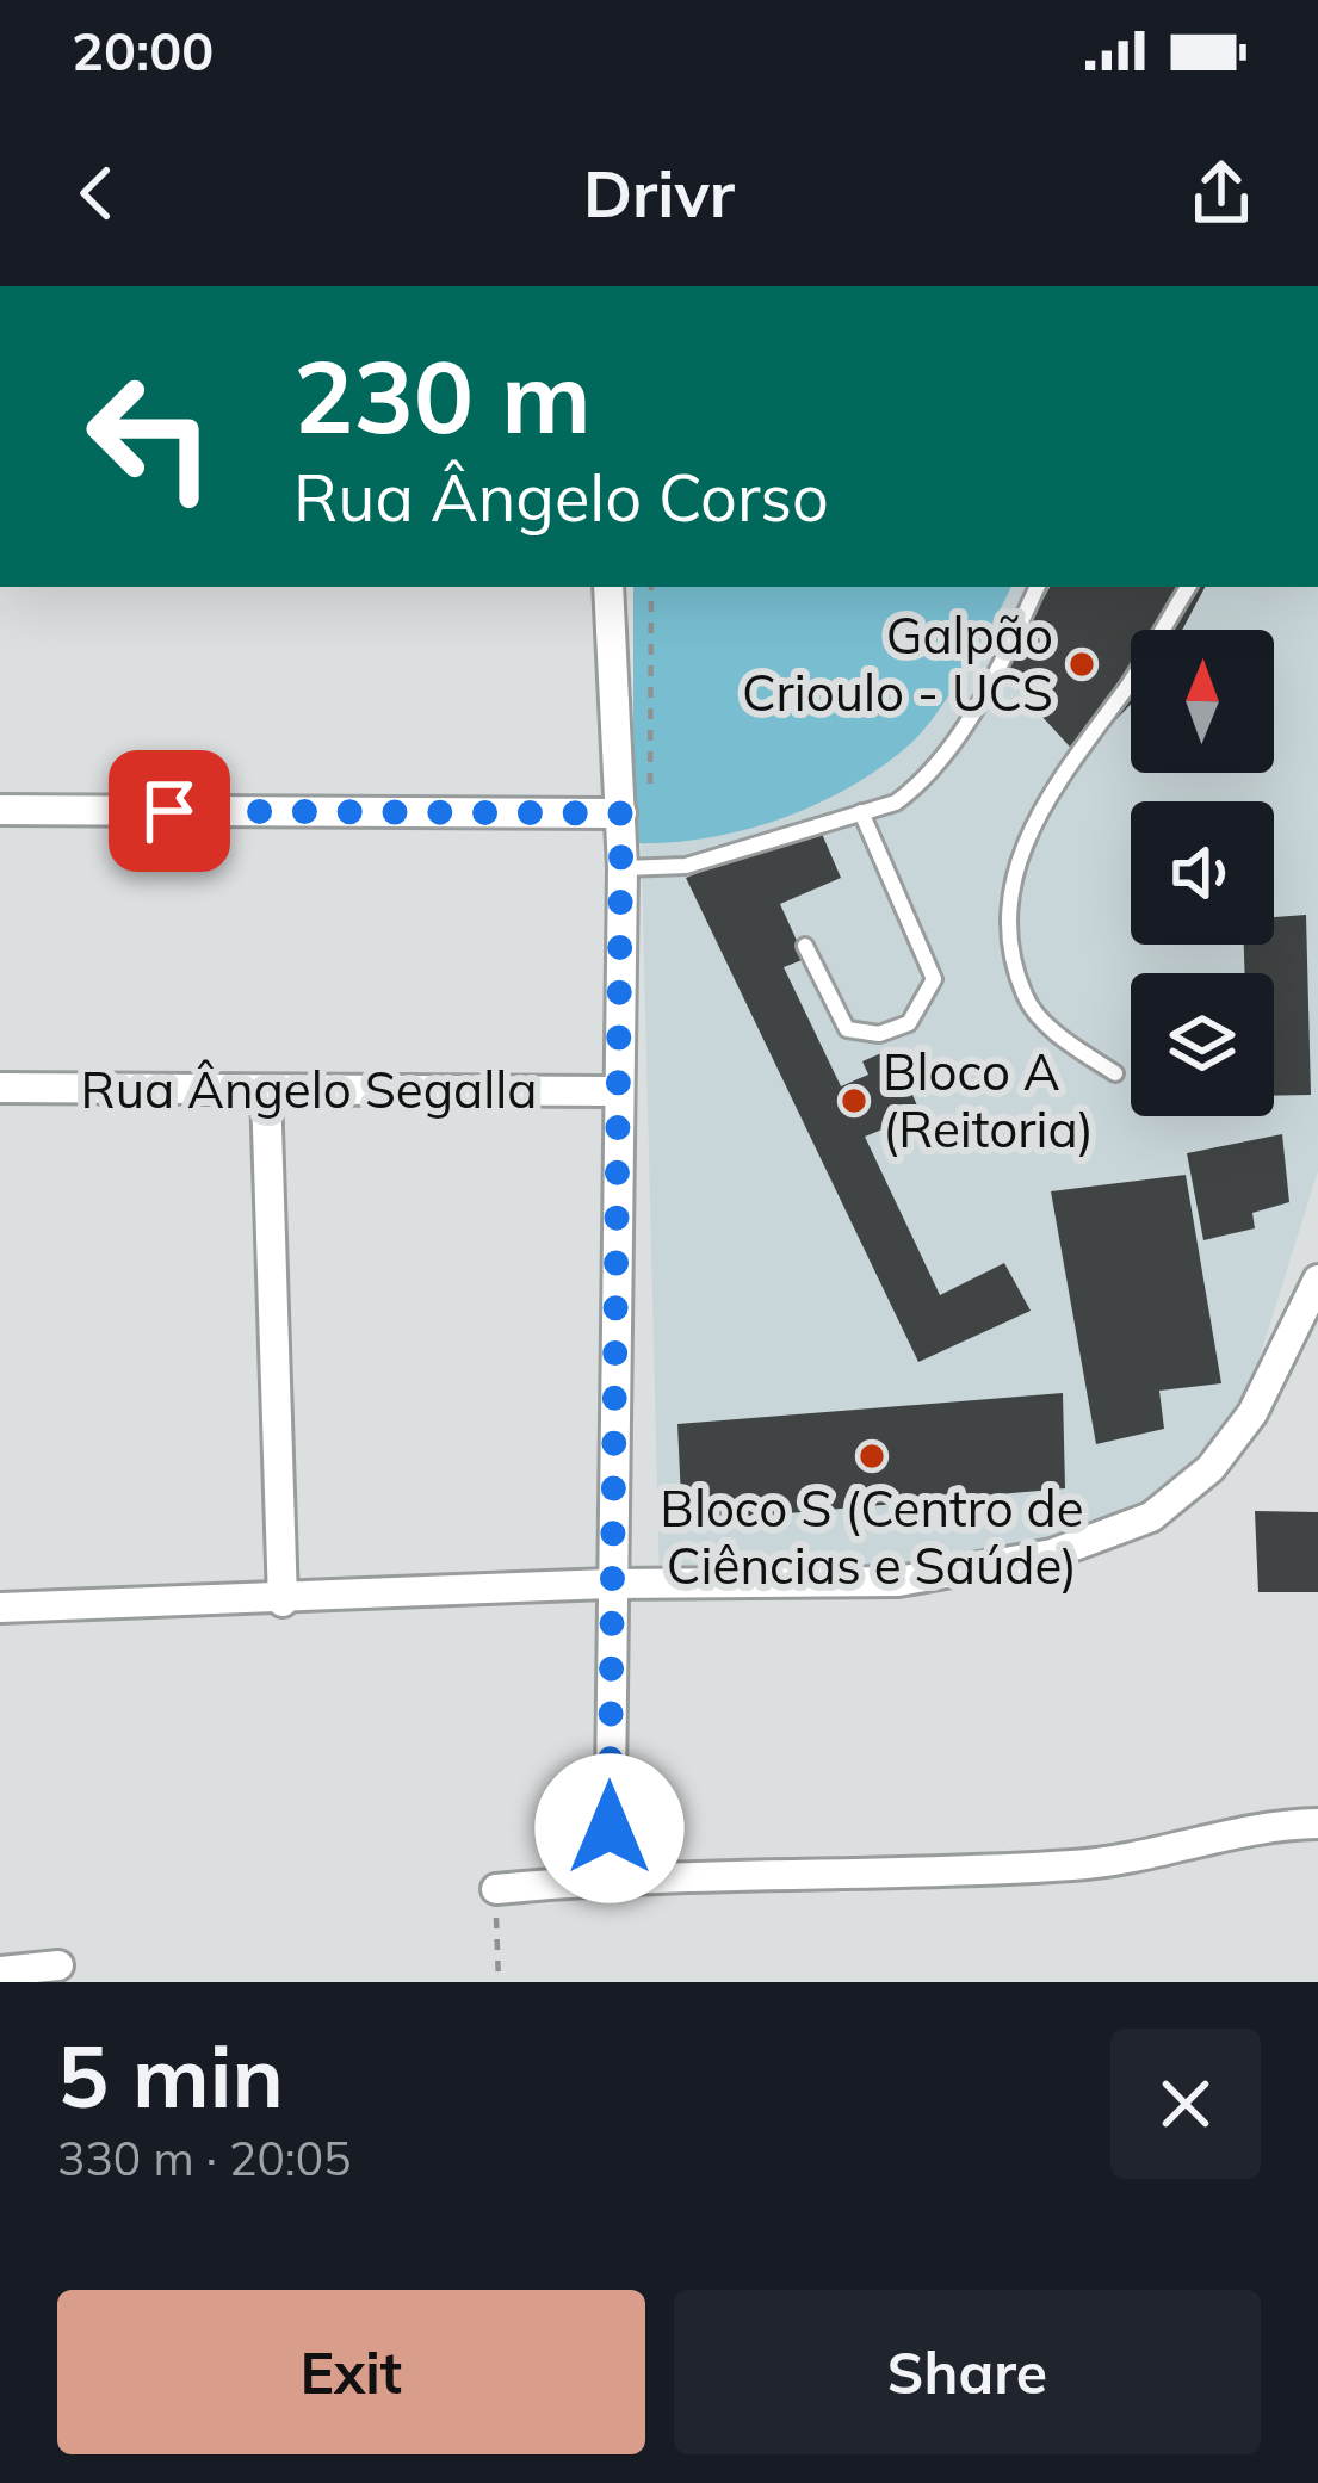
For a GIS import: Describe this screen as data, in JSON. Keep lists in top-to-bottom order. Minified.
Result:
{"streets":{"street":["Rua Ângelo Segalla"]},"places":["Galpão Crioulo - UCS","Bloco A (Reitoria)","Bloco S (Centro de Ciências e Saúde)"],"north":"top","page":{"status":"20:00","header":"Drivr","turn":["230 m","Rua Ângelo Corso"],"heading":["5 min","330 m · 20:05"],"buttons":["Exit","Share"]}}
